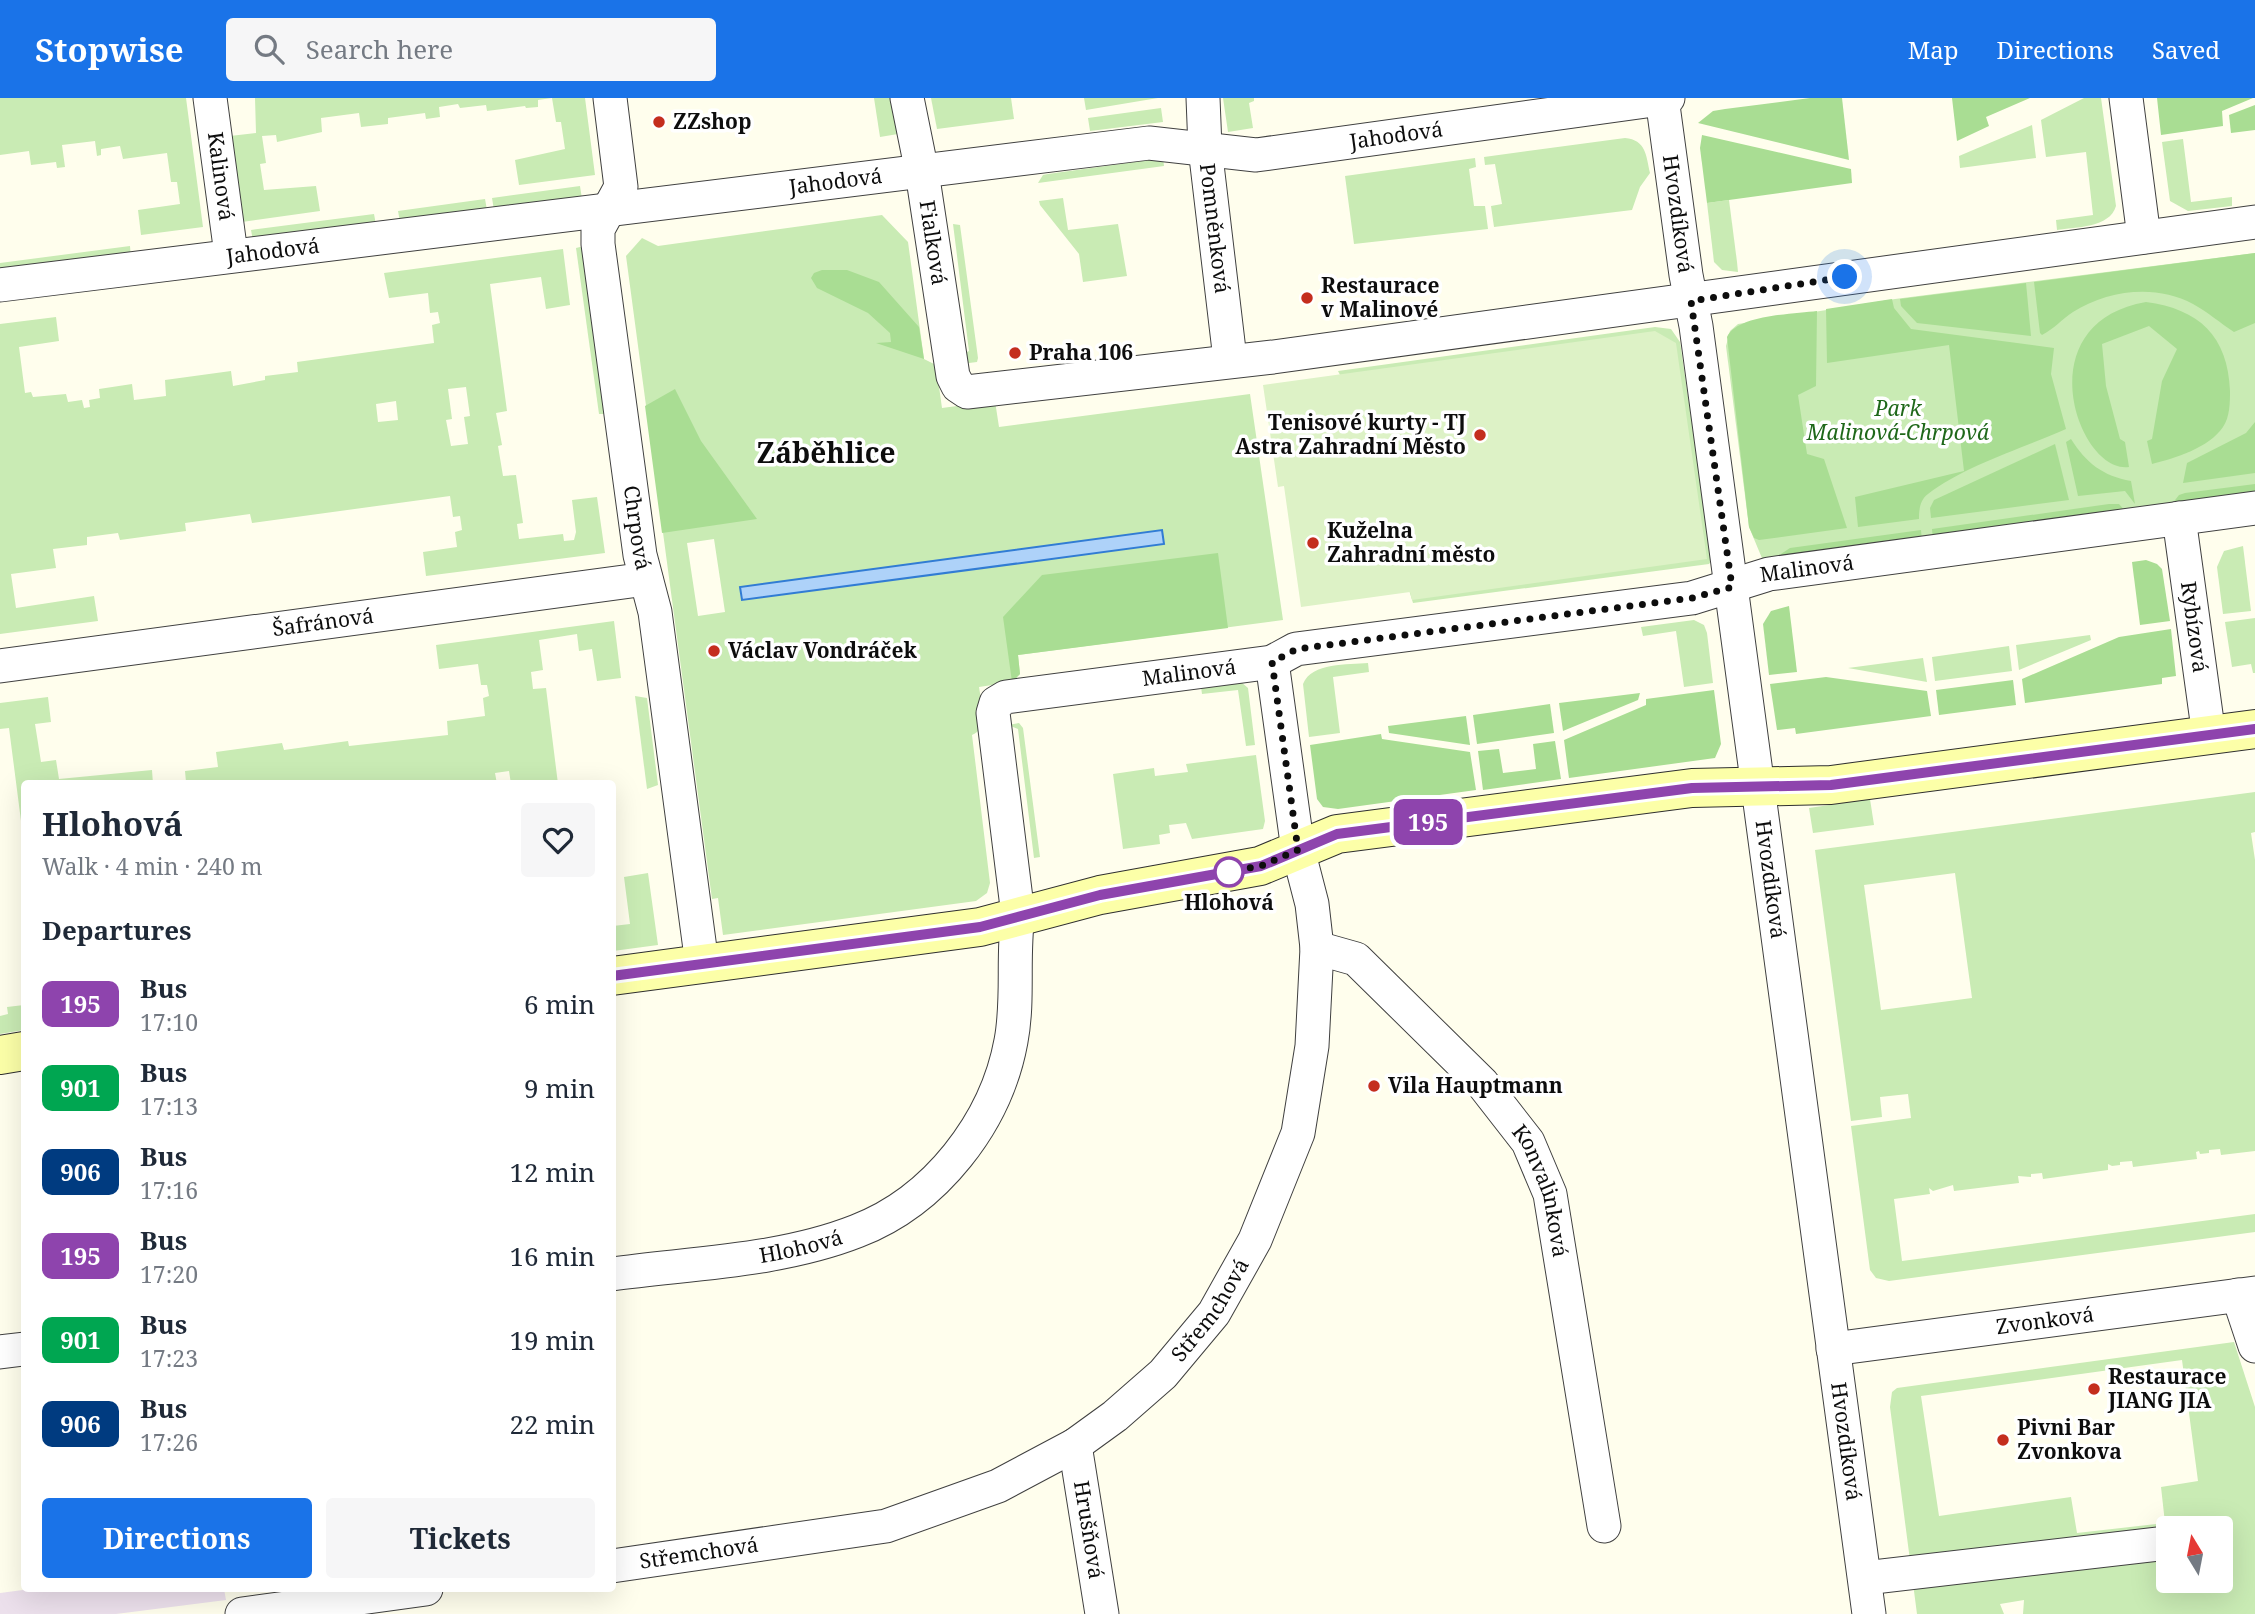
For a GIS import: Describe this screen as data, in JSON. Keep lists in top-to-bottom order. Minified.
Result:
{"streets":{"street":["Jahodová","Kalinová","Hvozdíková","Pomněnková","Fialková","Chrpová","Malinová","Šafránová","Rybízová","Konvalinková","Hlohová","Střemchová","Zvonková","Hrušňová"]},"crossings":[["Jahodová","Kalinová"],["Jahodová","Hvozdíková"],["Jahodová","Pomněnková"],["Jahodová","Fialková"],["Jahodová","Chrpová"],["Hvozdíková","Malinová"],["Hvozdíková","Zvonková"],["Pomněnková","Fialková"],["Chrpová","Šafránová"],["Malinová","Rybízová"],["Malinová","Hlohová"],["Malinová","Střemchová"],["Konvalinková","Střemchová"],["Střemchová","Hrušňová"]],"districts":["Záběhlice"],"parks":["Park Malinová-Chrpová"],"places":["ZZshop","Restaurace v Malinové","Praha 106","Tenisové kurty - TJ Astra Zahradní Město","Kuželna Zahradní město","Václav Vondráček","Hlohová","Vila Hauptmann","Restaurace JIANG JIA","Pivni Bar Zvonkova"],"lines":["bus line 195"],"north":"top","page":{"header":"Stopwise","search":"Search here","nav":["Map","Directions","Saved"],"on_map":"195","heading":[["Hlohová","Walk · 4 min · 240 m"],"Departures"],"list":[{"mark":"195","name":"Bus","note":"17:10","value":"6 min"},{"mark":"901","name":"Bus","note":"17:13","value":"9 min"},{"mark":"906","name":"Bus","note":"17:16","value":"12 min"},{"mark":"195","name":"Bus","note":"17:20","value":"16 min"},{"mark":"901","name":"Bus","note":"17:23","value":"19 min"},{"mark":"906","name":"Bus","note":"17:26","value":"22 min"}],"buttons":["Directions","Tickets"]}}
